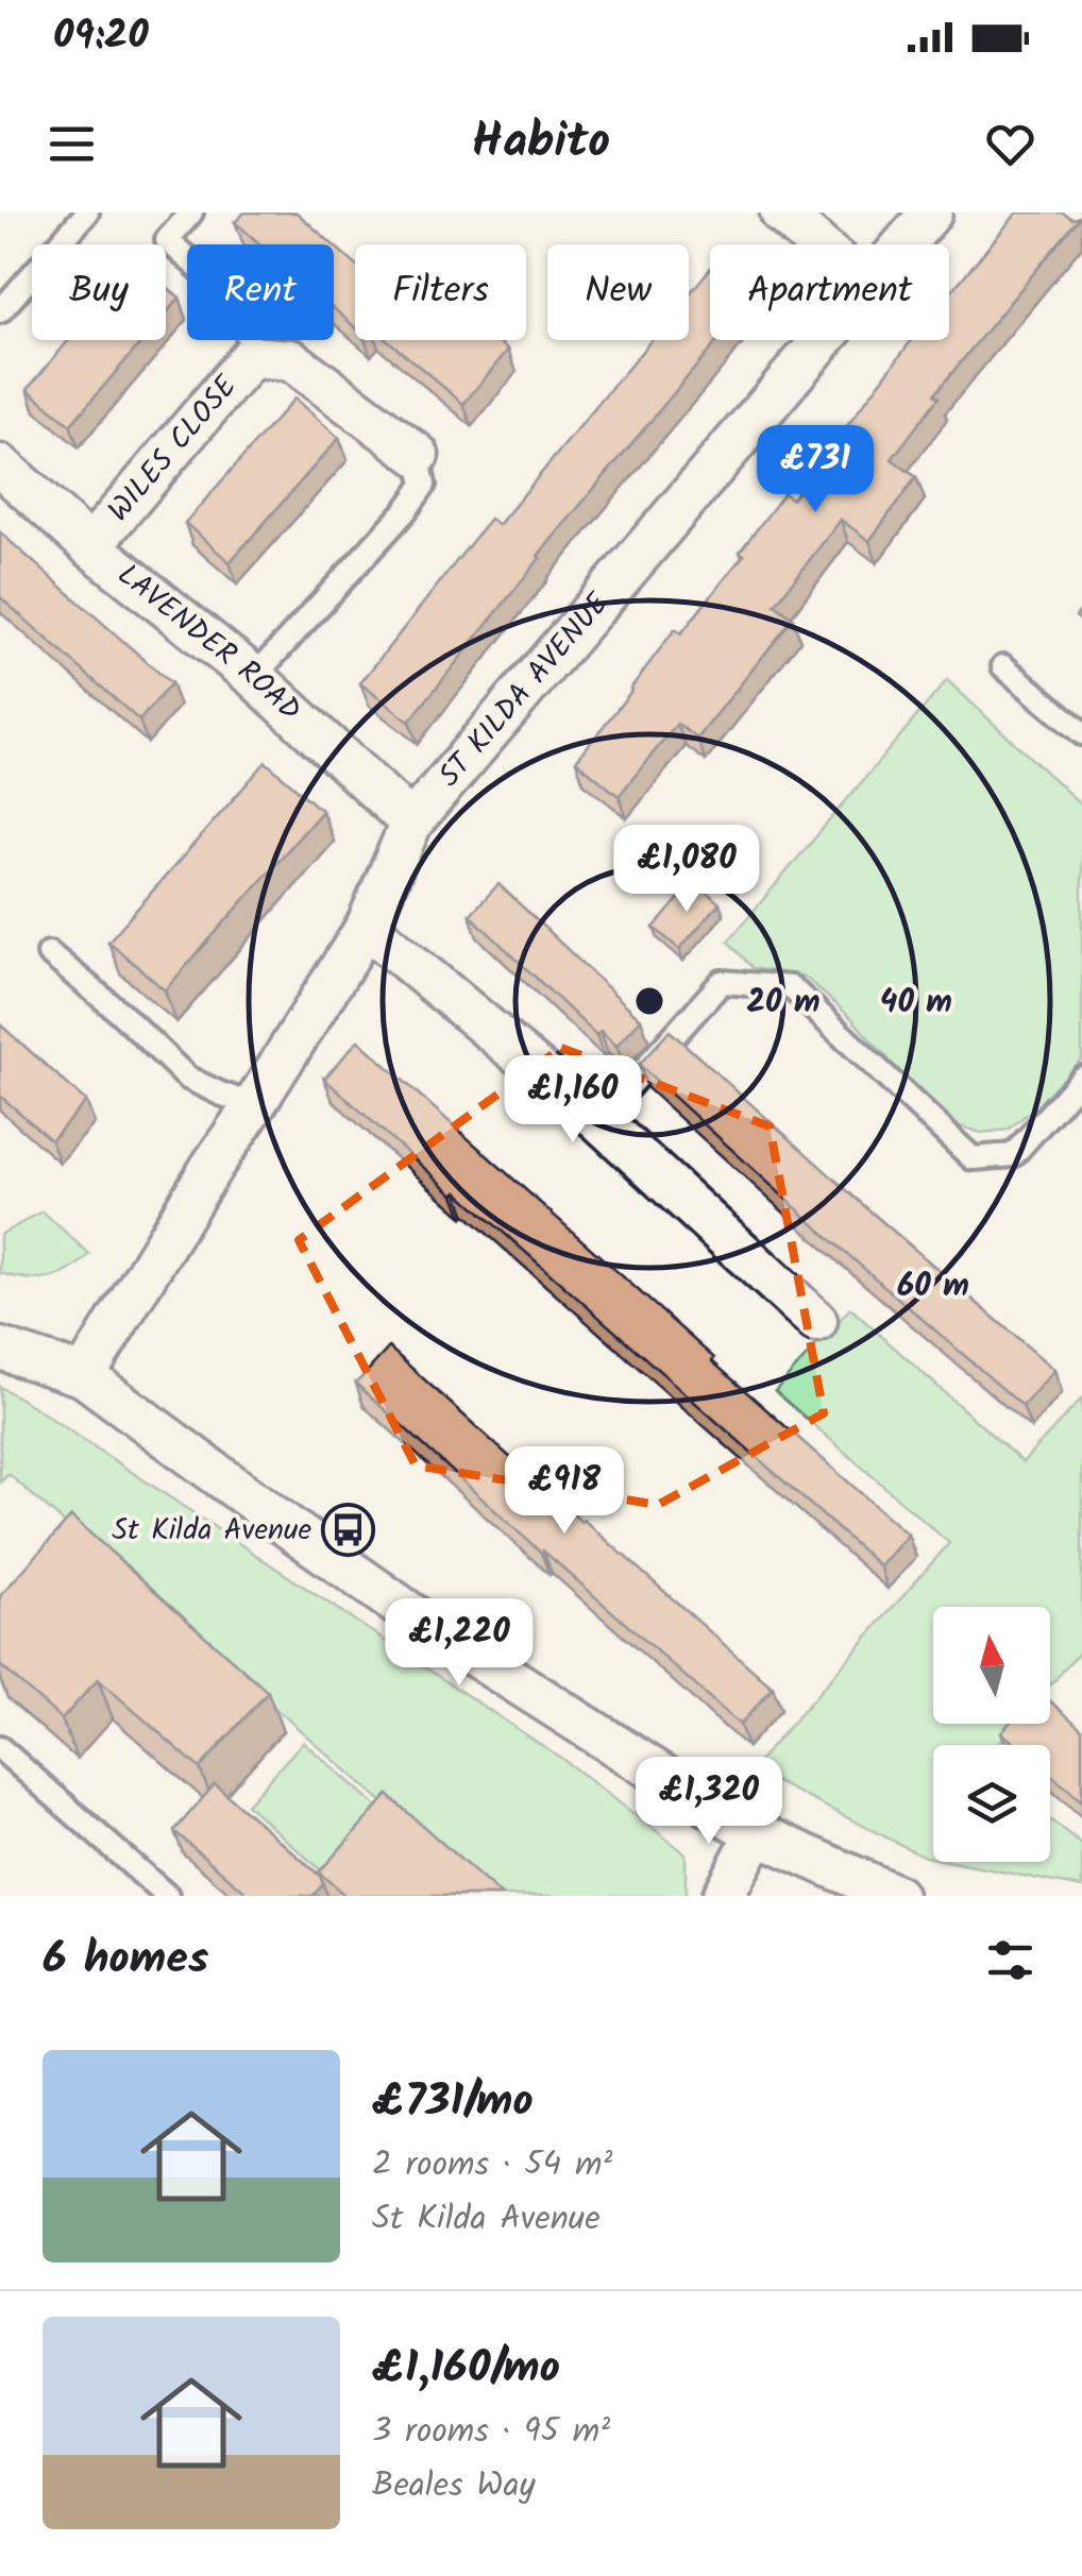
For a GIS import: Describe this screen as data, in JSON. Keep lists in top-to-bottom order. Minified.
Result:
{"streets":{"street":["WILES CLOSE","LAVENDER ROAD","ST KILDA AVENUE"]},"crossings":[["WILES CLOSE","LAVENDER ROAD"],["LAVENDER ROAD","ST KILDA AVENUE"]],"places":{"bus stop":["St Kilda Avenue"]},"north":"top","page":{"status":"09:20","header":"Habito","chip":["Buy","Rent","Filters","New","Apartment"],"price":["£731","£1,080","£1,160","£918","£1,220","£1,320"],"heading":"6 homes","list":[{"name":"£731/mo","note":"2 rooms · 54 m² · St Kilda Avenue"},{"name":"£1,160/mo","note":"3 rooms · 95 m² · Beales Way"}]},"rings":["20 m","40 m","60 m"]}
